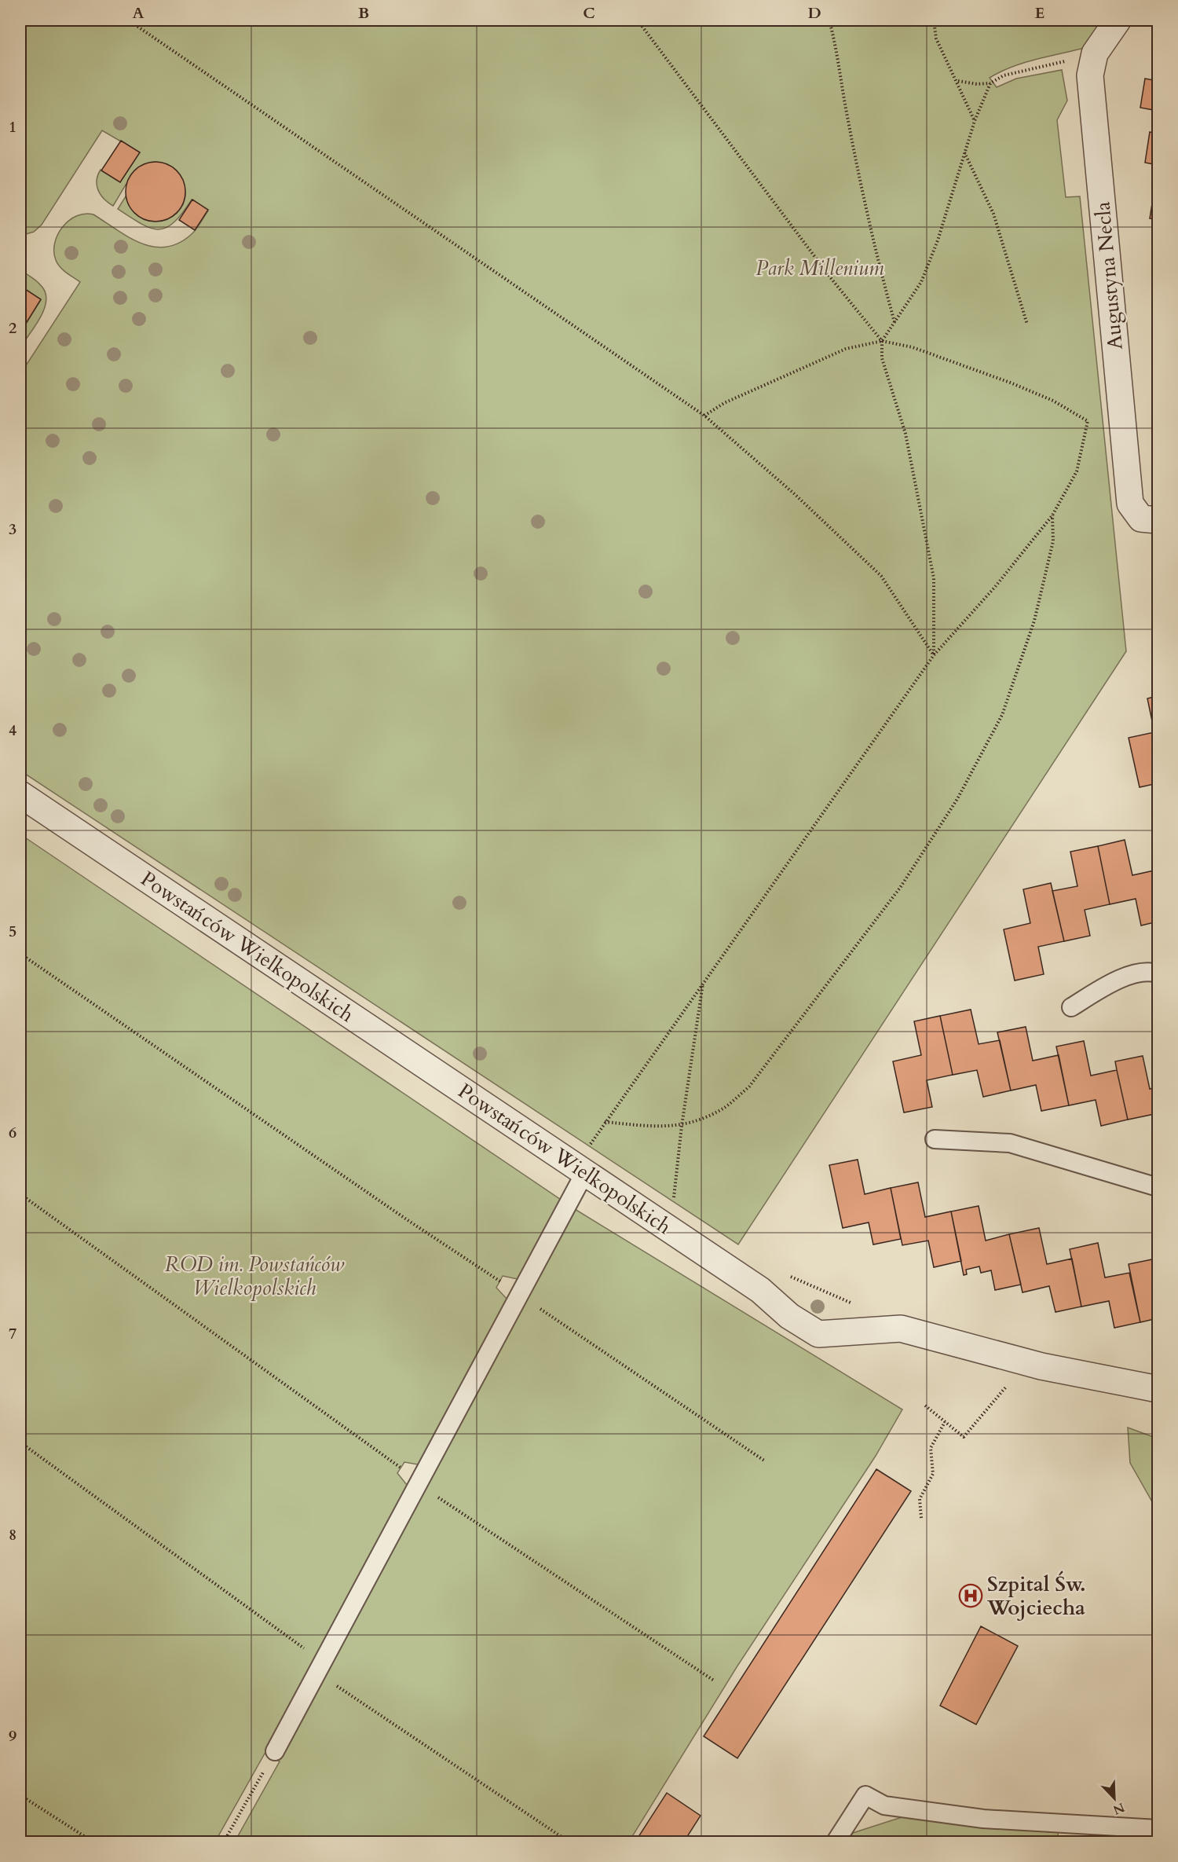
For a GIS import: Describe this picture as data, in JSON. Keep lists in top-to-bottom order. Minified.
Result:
{"streets":{"street":["Augustyna Necla","Powstańców Wielkopolskich"]},"parks":["Park Millenium","ROD im. Powstańców Wielkopolskich"],"places":{"hospital":["Szpital Św. Wojciecha"]},"north":"bottom right","grid":{"columns":["A","B","C","D","E"],"rows":["1","2","3","4","5","6","7","8","9"]}}
